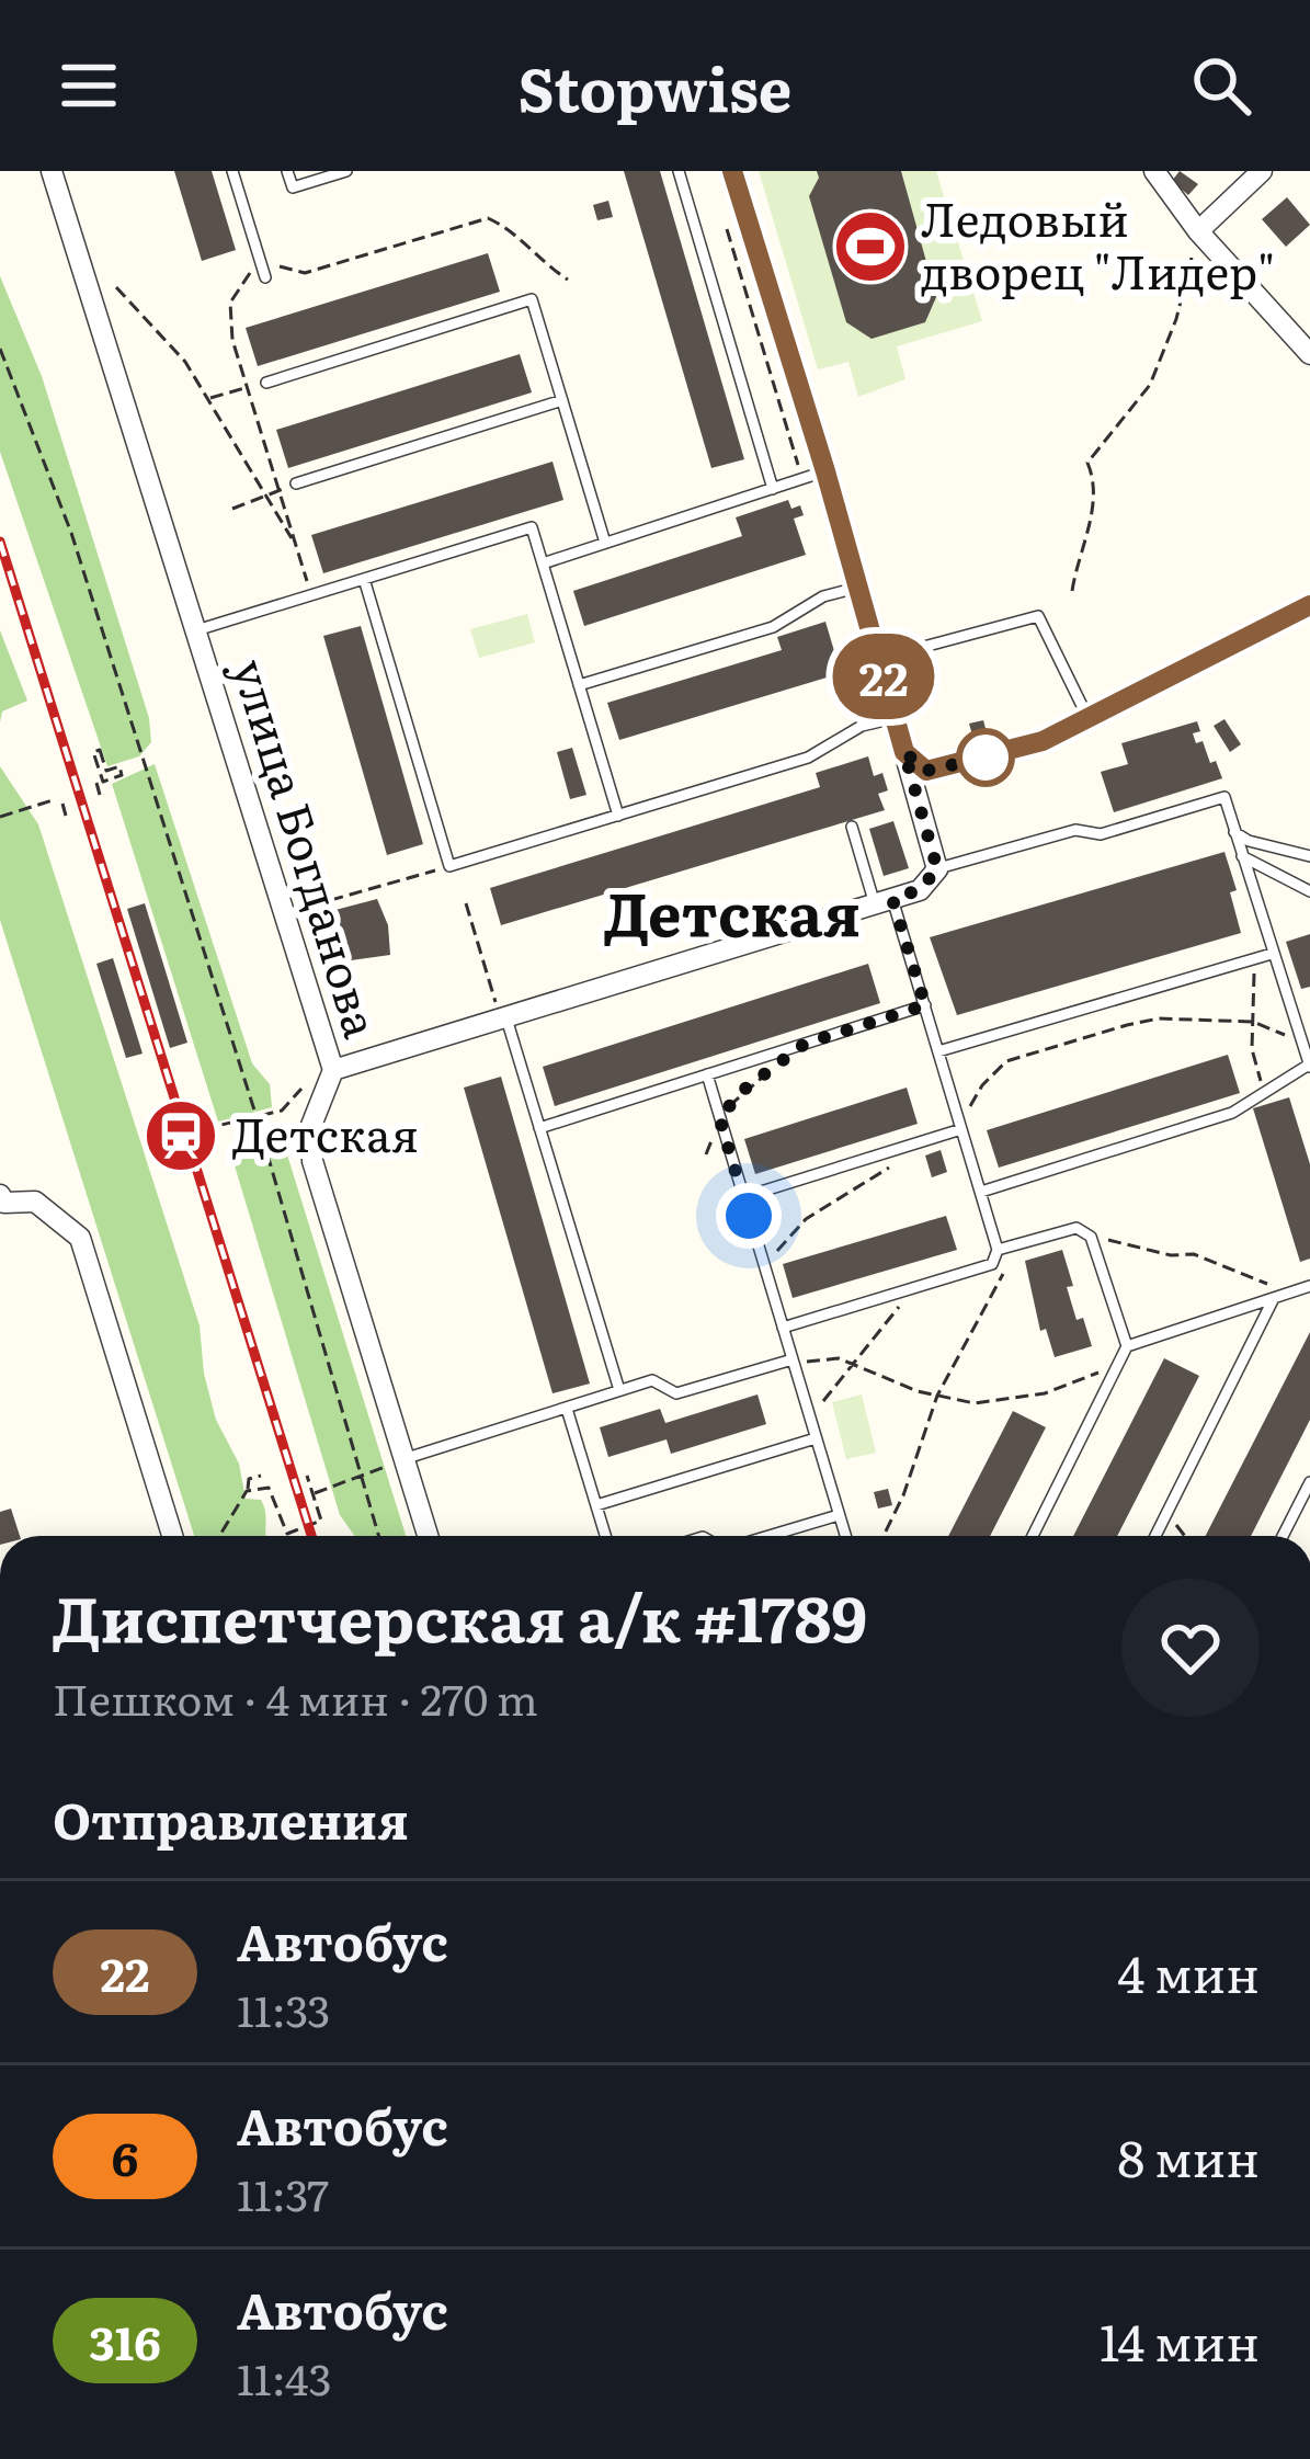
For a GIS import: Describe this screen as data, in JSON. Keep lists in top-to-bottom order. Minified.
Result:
{"streets":{"street":["улица Богданова"]},"districts":["Детская"],"places":{"sports":["Ледовый дворец \"Лидер\""],"station":["Детская"]},"lines":["bus line 22"],"page":{"header":"Stopwise","on_map":"22","heading":[["Диспетчерская а/к #1789","Пешком · 4 мин · 270 m"],"Отправления"],"list":[{"mark":"22","name":"Автобус","note":"11:33","value":"4 мин"},{"mark":"6","name":"Автобус","note":"11:37","value":"8 мин"},{"mark":"316","name":"Автобус","note":"11:43","value":"14 мин"}]}}
